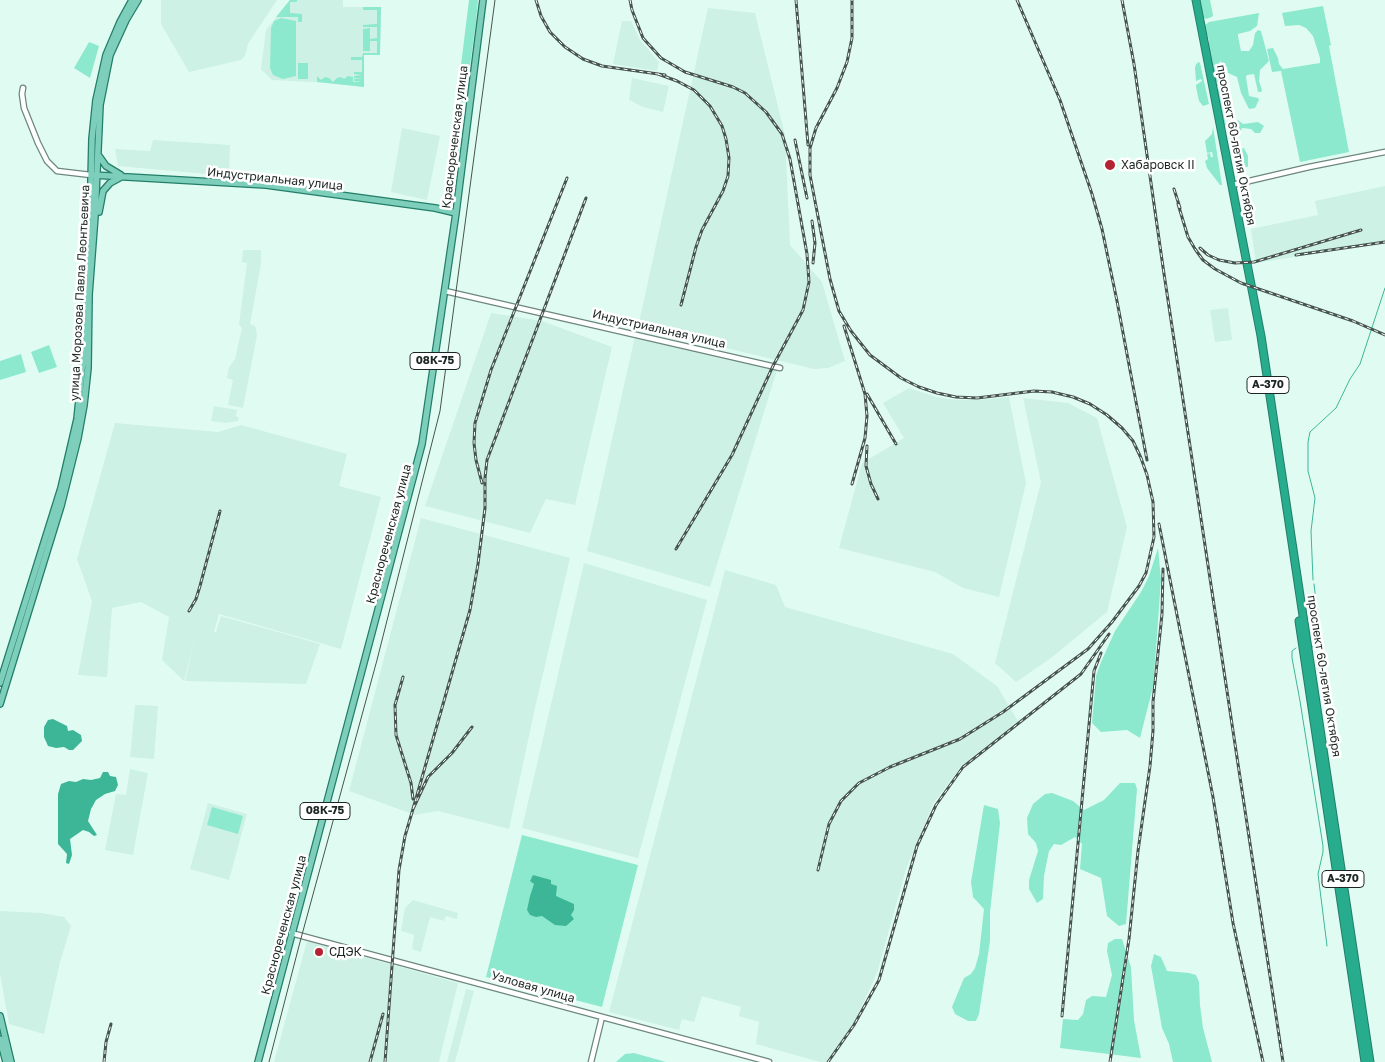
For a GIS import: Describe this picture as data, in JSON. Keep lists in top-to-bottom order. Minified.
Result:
{"streets":{"highway":["проспект 60-летия Октября","А-370"],"main road":["Краснореченская улица","Индустриальная улица","улица Морозова Павла Леонтьевича","08К-75"],"street":["Узловая улица"]},"crossings":[["Краснореченская улица","Индустриальная улица"],["Краснореченская улица","Узловая улица"],["Индустриальная улица","улица Морозова Павла Леонтьевича"]],"places":["Хабаровск II","СДЭК"]}
